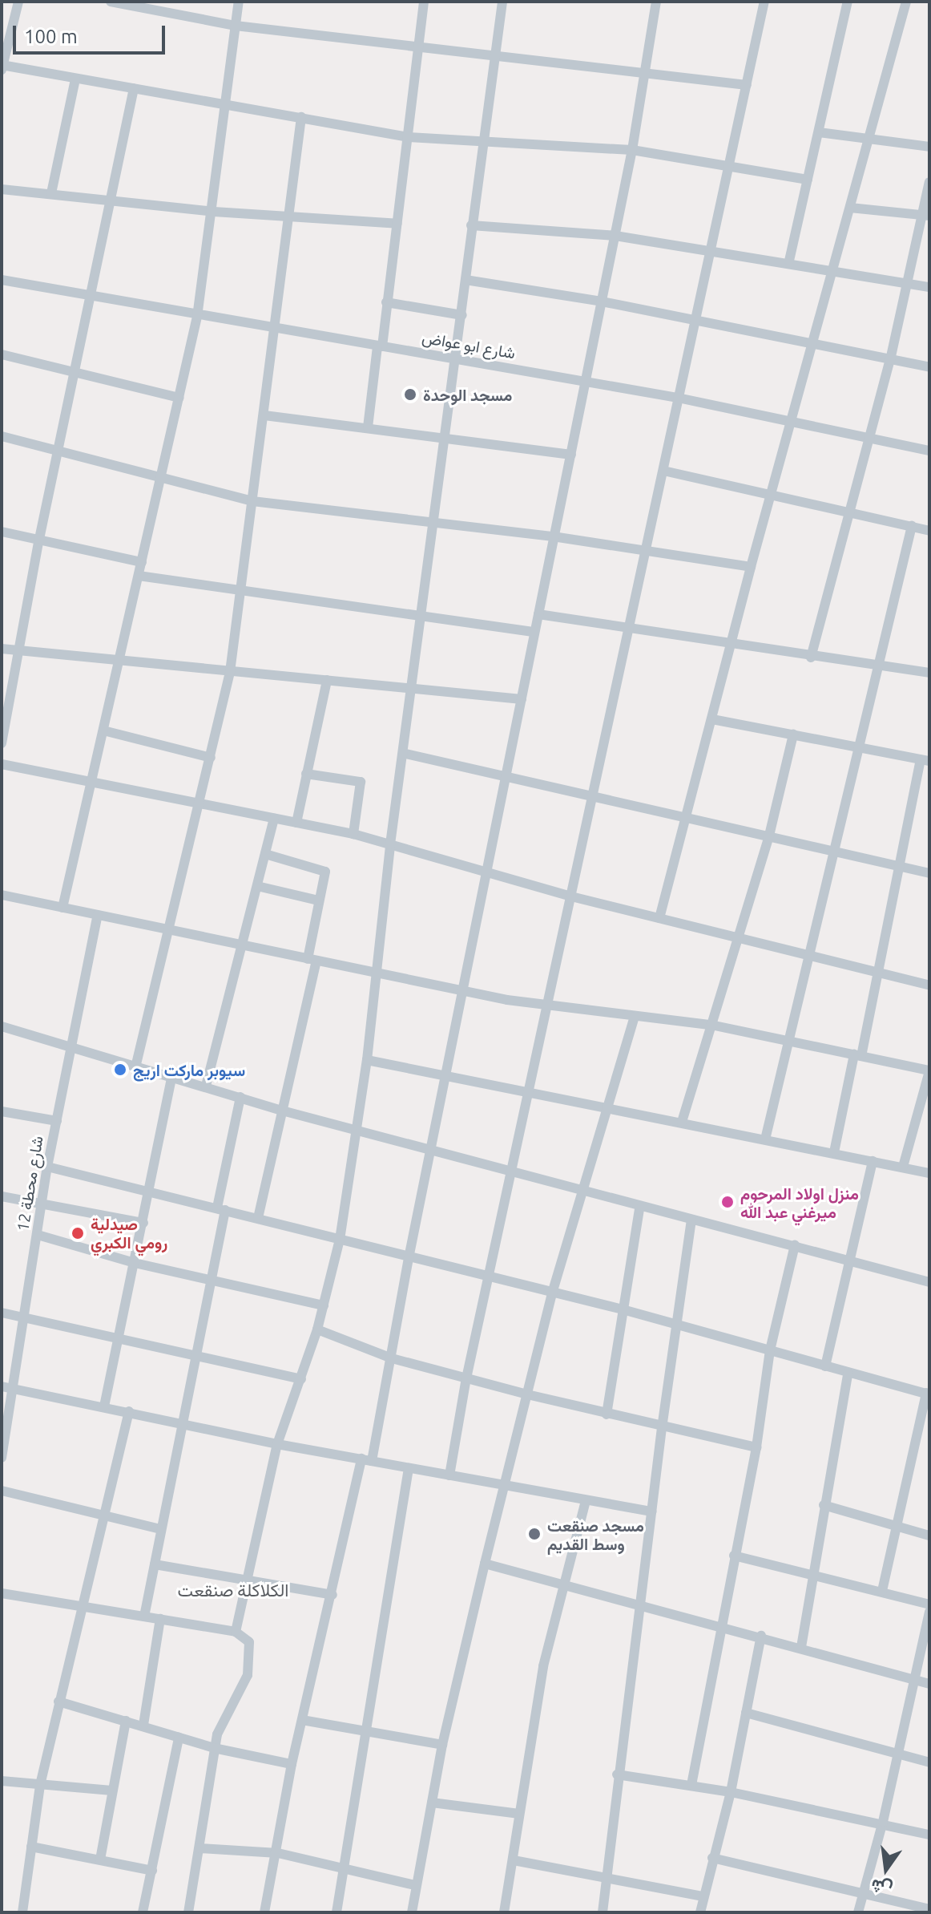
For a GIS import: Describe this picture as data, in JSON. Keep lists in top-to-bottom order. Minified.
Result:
{"streets":{"street":["شارع ابو عواض","شارع محطة 12"]},"districts":["الكلاكلة صنقعت"],"places":["مسجد الوحدة","سيوبر ماركت اريج","منزل اولاد المرحوم ميرغني عبد الله","صيدلية رومي الكبري","مسجد صنقعت وسط القديم"],"scale_bar":"100 m","north":"bottom"}
